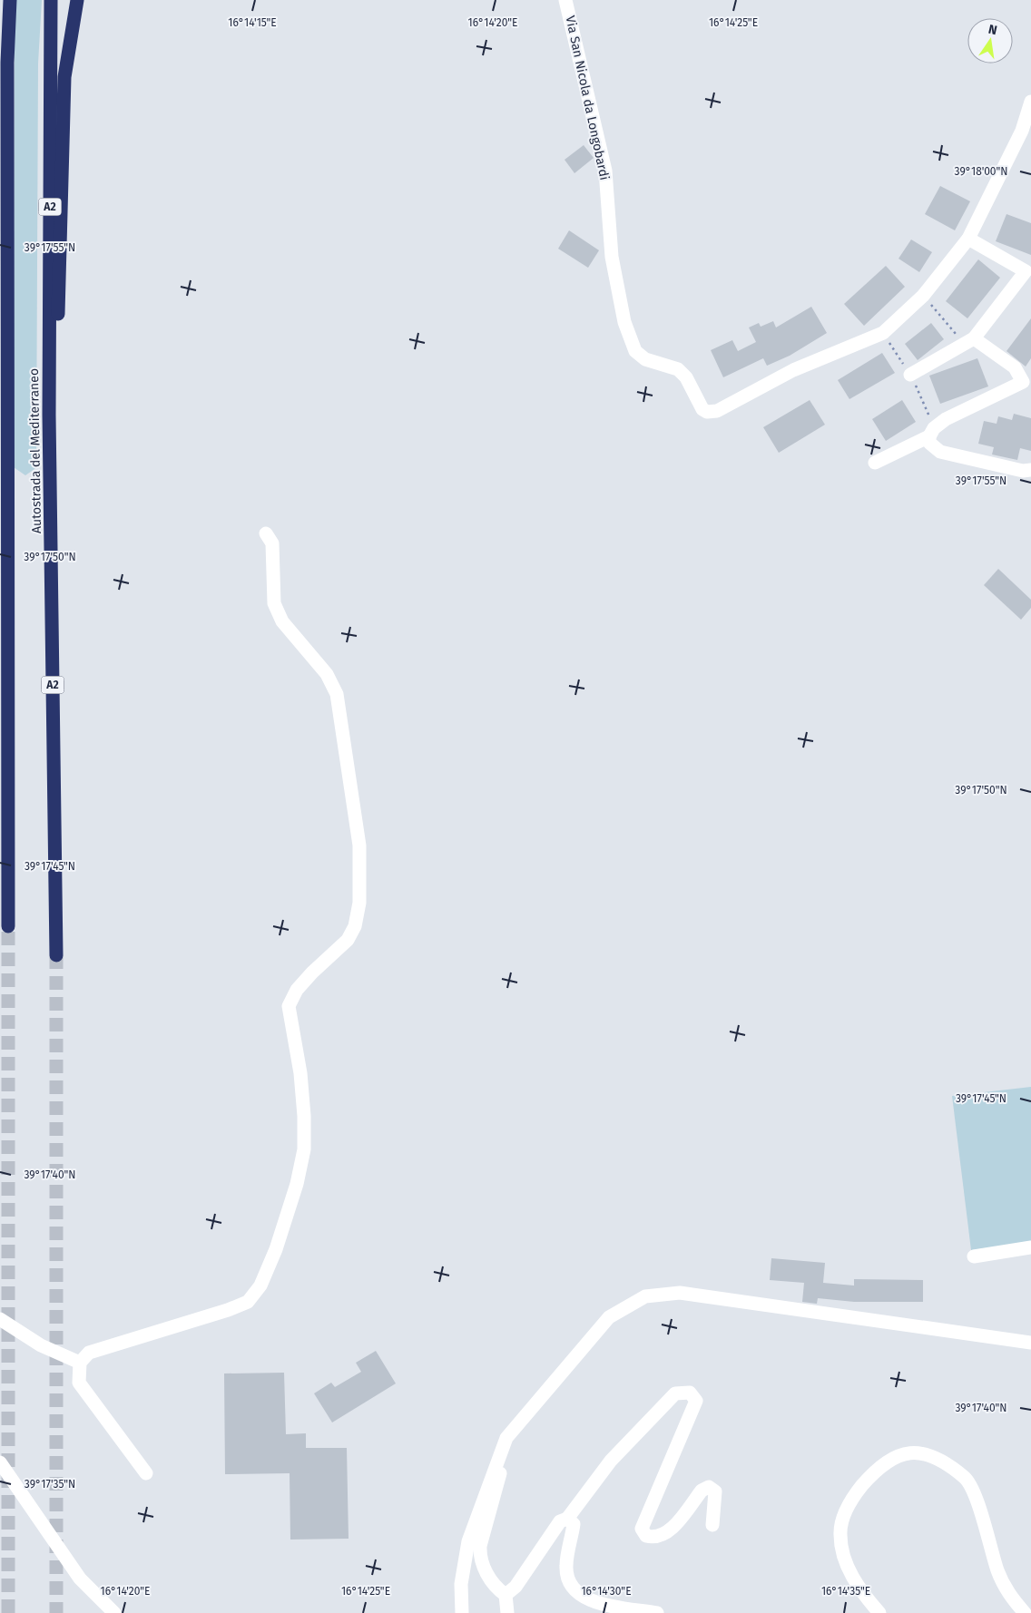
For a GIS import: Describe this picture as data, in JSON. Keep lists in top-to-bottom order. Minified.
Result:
{"streets":{"highway":["A2","Autostrada del Mediterraneo"],"street":["Via San Nicola da Longobardi"]},"north":"top","coordinates":["16°14'15\"E","16°14'20\"E","16°14'25\"E","39°18'00\"N","39°17'55\"N","39°17'50\"N","39°17'45\"N","39°17'40\"N","39°17'35\"N","16°14'30\"E","16°14'35\"E"]}
